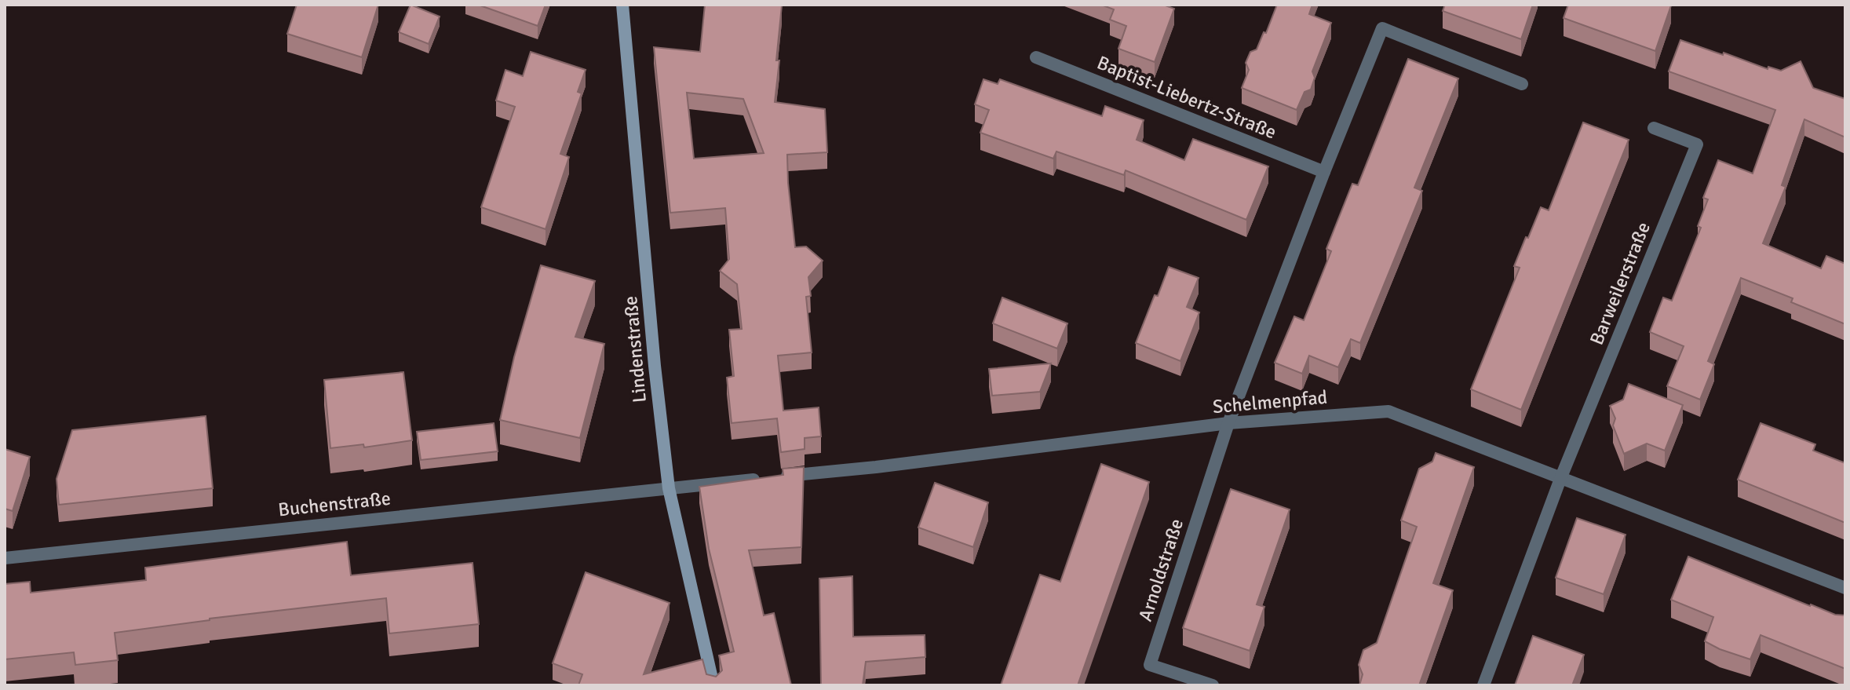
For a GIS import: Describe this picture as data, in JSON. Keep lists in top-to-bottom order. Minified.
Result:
{"streets":{"street":["Baptist-Liebertz-Straße","Barweilerstraße","Lindenstraße","Schelmenpfad","Buchenstraße","Arnoldstraße"]},"crossings":[["Barweilerstraße","Schelmenpfad"],["Lindenstraße","Schelmenpfad"],["Lindenstraße","Buchenstraße"],["Schelmenpfad","Buchenstraße"],["Schelmenpfad","Arnoldstraße"]]}
